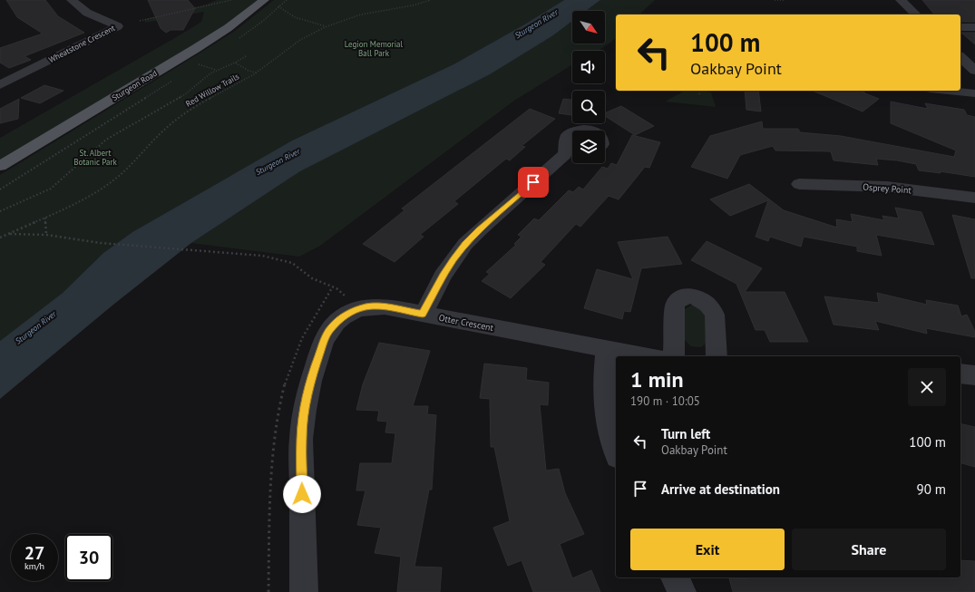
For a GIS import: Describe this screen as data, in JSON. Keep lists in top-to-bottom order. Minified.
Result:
{"streets":{"main road":["Sturgeon Road"],"street":["Wheatstone Crescent","Osprey Point","Otter Crescent"],"path":["Red Willow Trails"]},"water":["Sturgeon River"],"parks":["Legion Memorial Ball Park","St. Albert Botanic Park"],"north":"bottom right","page":{"turn":["100 m","Oakbay Point"],"heading":["1 min","190 m · 10:05"],"list":[{"name":"Turn left","note":"Oakbay Point","value":"100 m"},{"name":"Arrive at destination","value":"90 m"}],"buttons":["Exit","Share"],"speed":"27 km/h","limit":"30"}}
